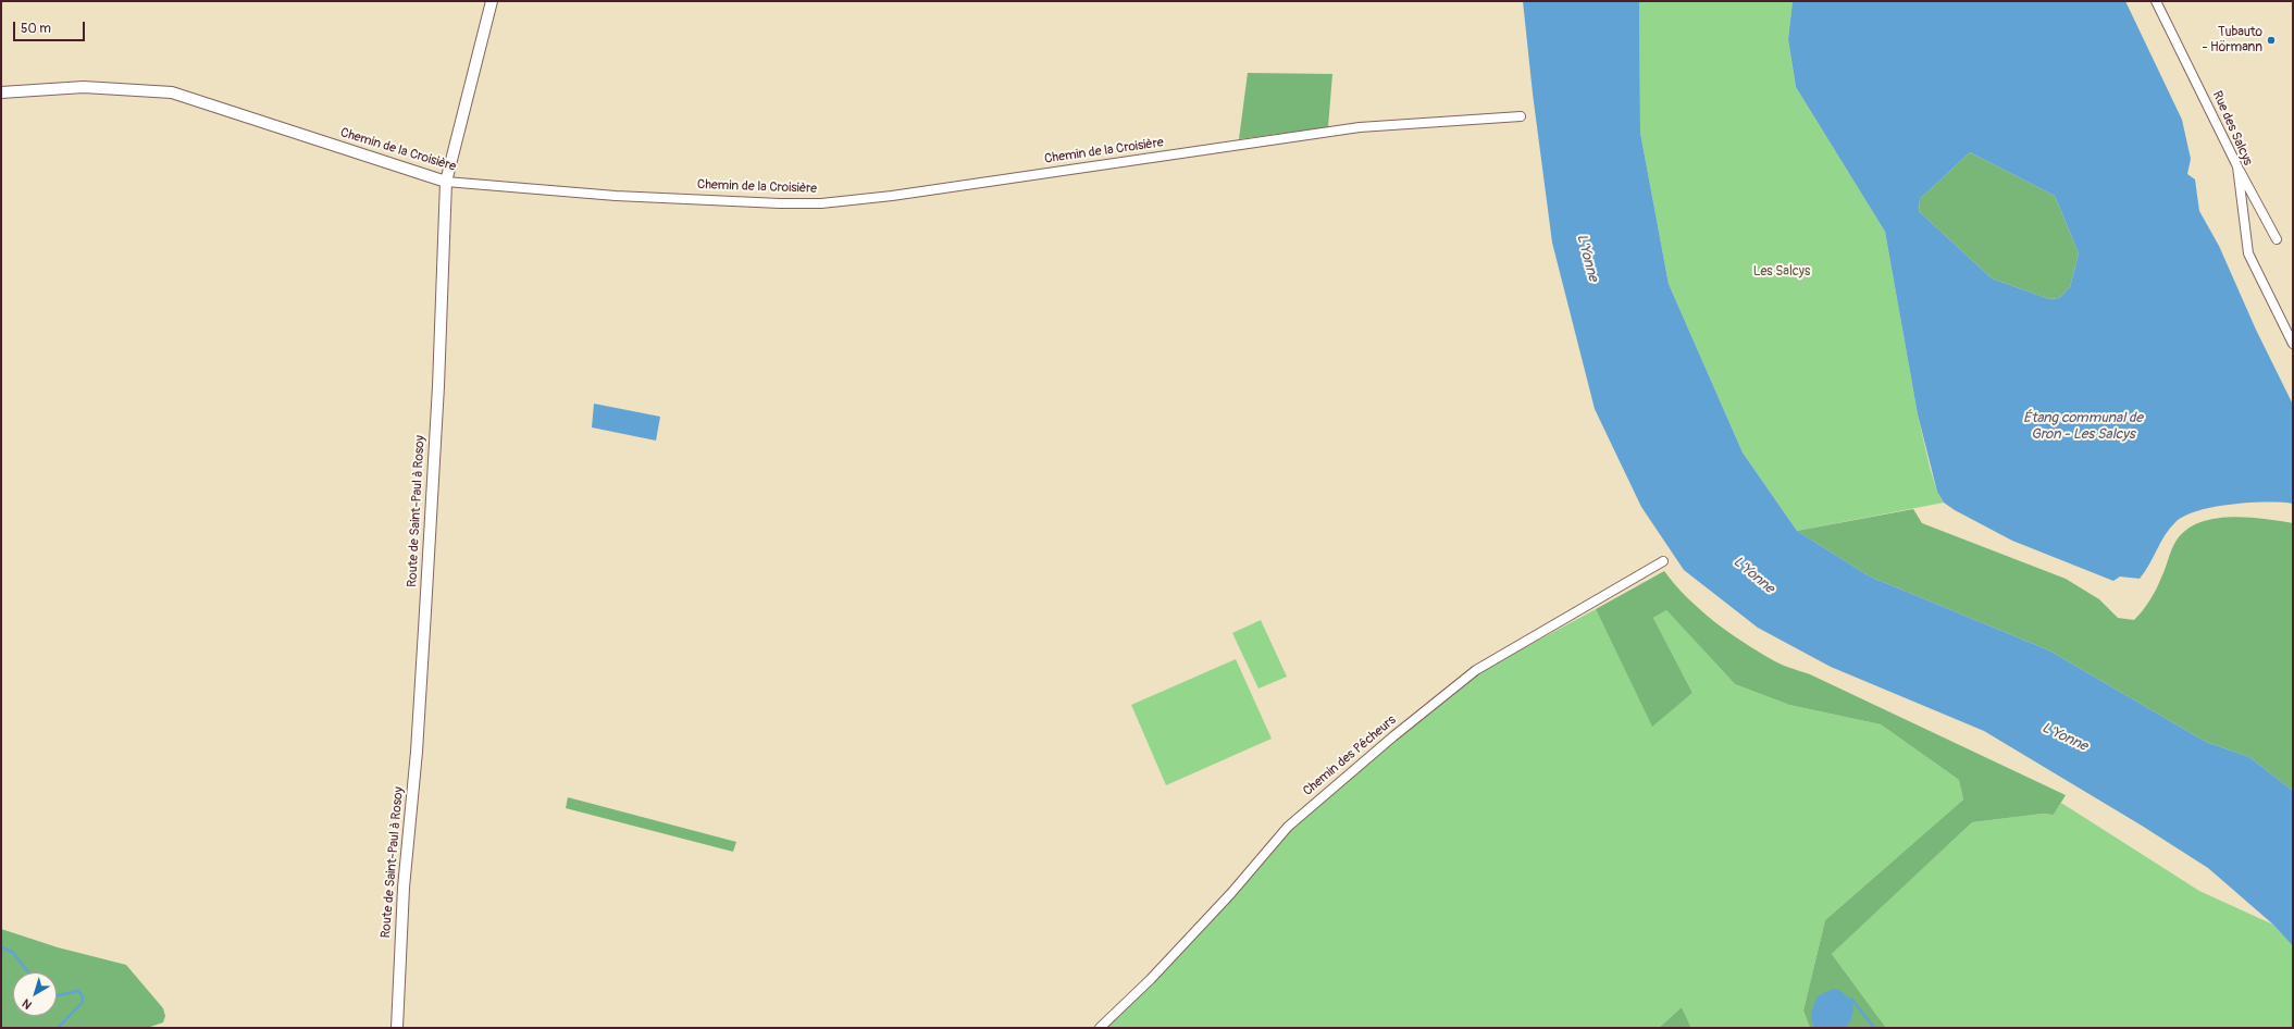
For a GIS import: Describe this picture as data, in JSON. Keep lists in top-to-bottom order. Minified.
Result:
{"streets":{"street":["Rue des Salcys","Chemin de la Croisière","Route de Saint-Paul à Rosoy","Chemin des Pêcheurs"]},"crossings":[["Chemin de la Croisière","Route de Saint-Paul à Rosoy"]],"water":["L'Yonne","Étang communal de Gron - Les Salcys"],"parks":["Les Salcys"],"places":["Tubauto - Hörmann"],"scale_bar":"50 m","north":"bottom left"}
